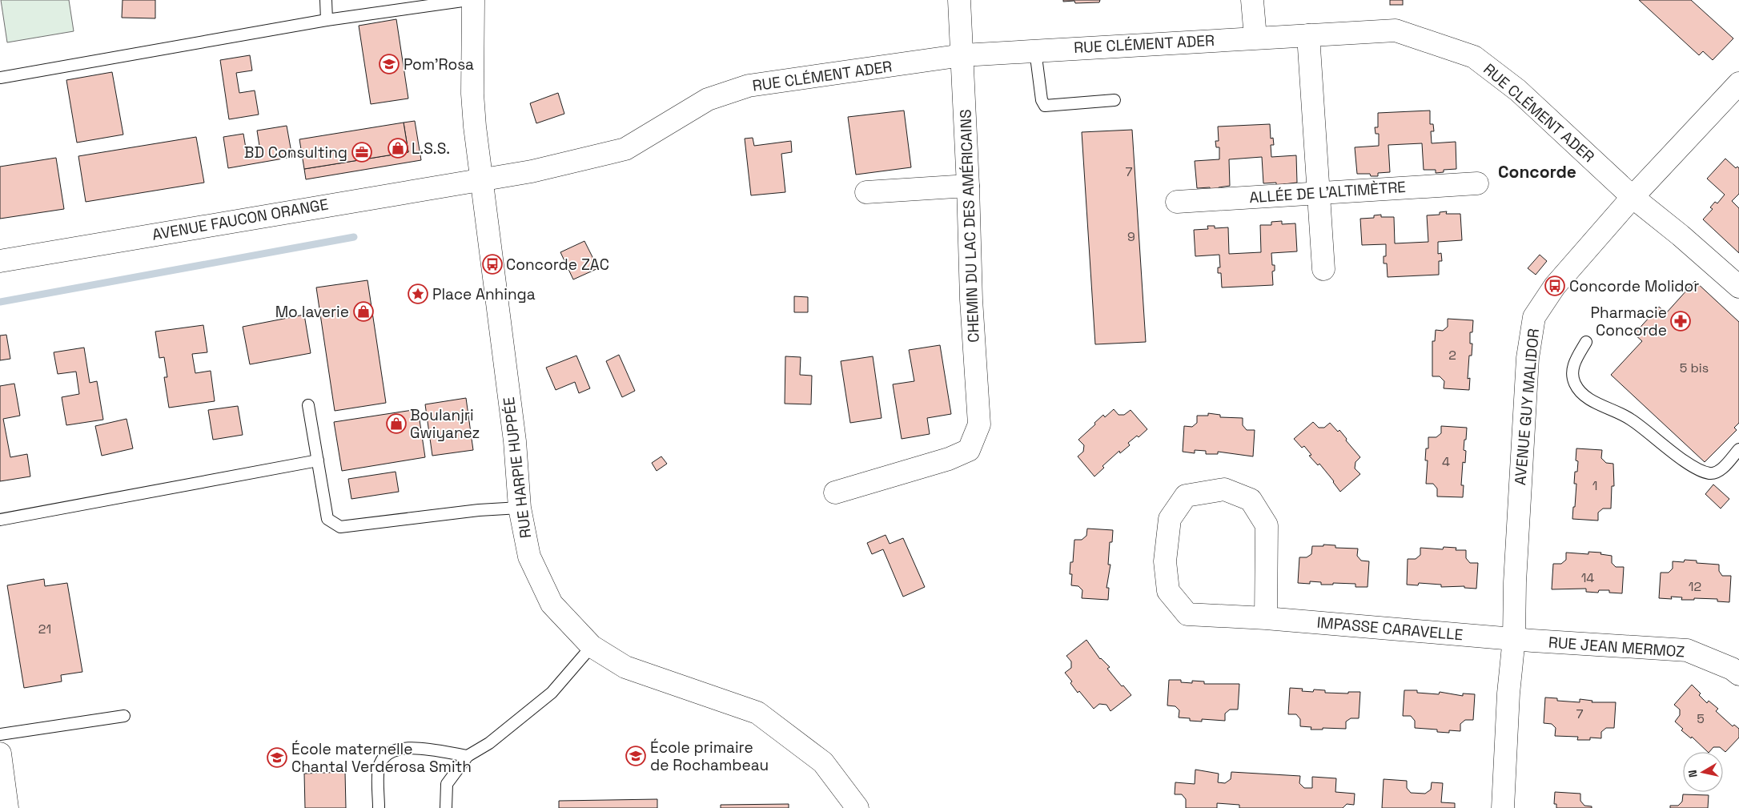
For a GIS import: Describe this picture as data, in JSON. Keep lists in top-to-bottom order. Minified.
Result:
{"streets":{"street":["RUE CLÉMENT ADER","ALLÉE DE L'ALTIMÈTRE","AVENUE FAUCON ORANGE","CHEMIN DU LAC DES AMÉRICAINS","AVENUE GUY MALIDOR","RUE HARPIE HUPPÉE","IMPASSE CARAVELLE","RUE JEAN MERMOZ"]},"crossings":[["RUE CLÉMENT ADER","AVENUE FAUCON ORANGE"],["RUE CLÉMENT ADER","CHEMIN DU LAC DES AMÉRICAINS"],["RUE CLÉMENT ADER","AVENUE GUY MALIDOR"],["RUE CLÉMENT ADER","RUE HARPIE HUPPÉE"],["AVENUE FAUCON ORANGE","RUE HARPIE HUPPÉE"],["AVENUE GUY MALIDOR","IMPASSE CARAVELLE"],["AVENUE GUY MALIDOR","RUE JEAN MERMOZ"],["IMPASSE CARAVELLE","RUE JEAN MERMOZ"]],"districts":["Concorde"],"places":{"school or university":["Pom'Rosa","École primaire de Rochambeau","École maternelle Chantal Verderosa Smith"],"shop":["L.S.S.","Mo laverie","Boulanjri Gwiyanez"],"office":["BD Consulting"],"bus stop":["Concorde ZAC","Concorde Molidor"],"place":["Place Anhinga"],"pharmacy":["Pharmacie Concorde"]},"house_numbers":["7","9","2","5 bis","4","1","14","12","21","7","5"],"north":"left"}
